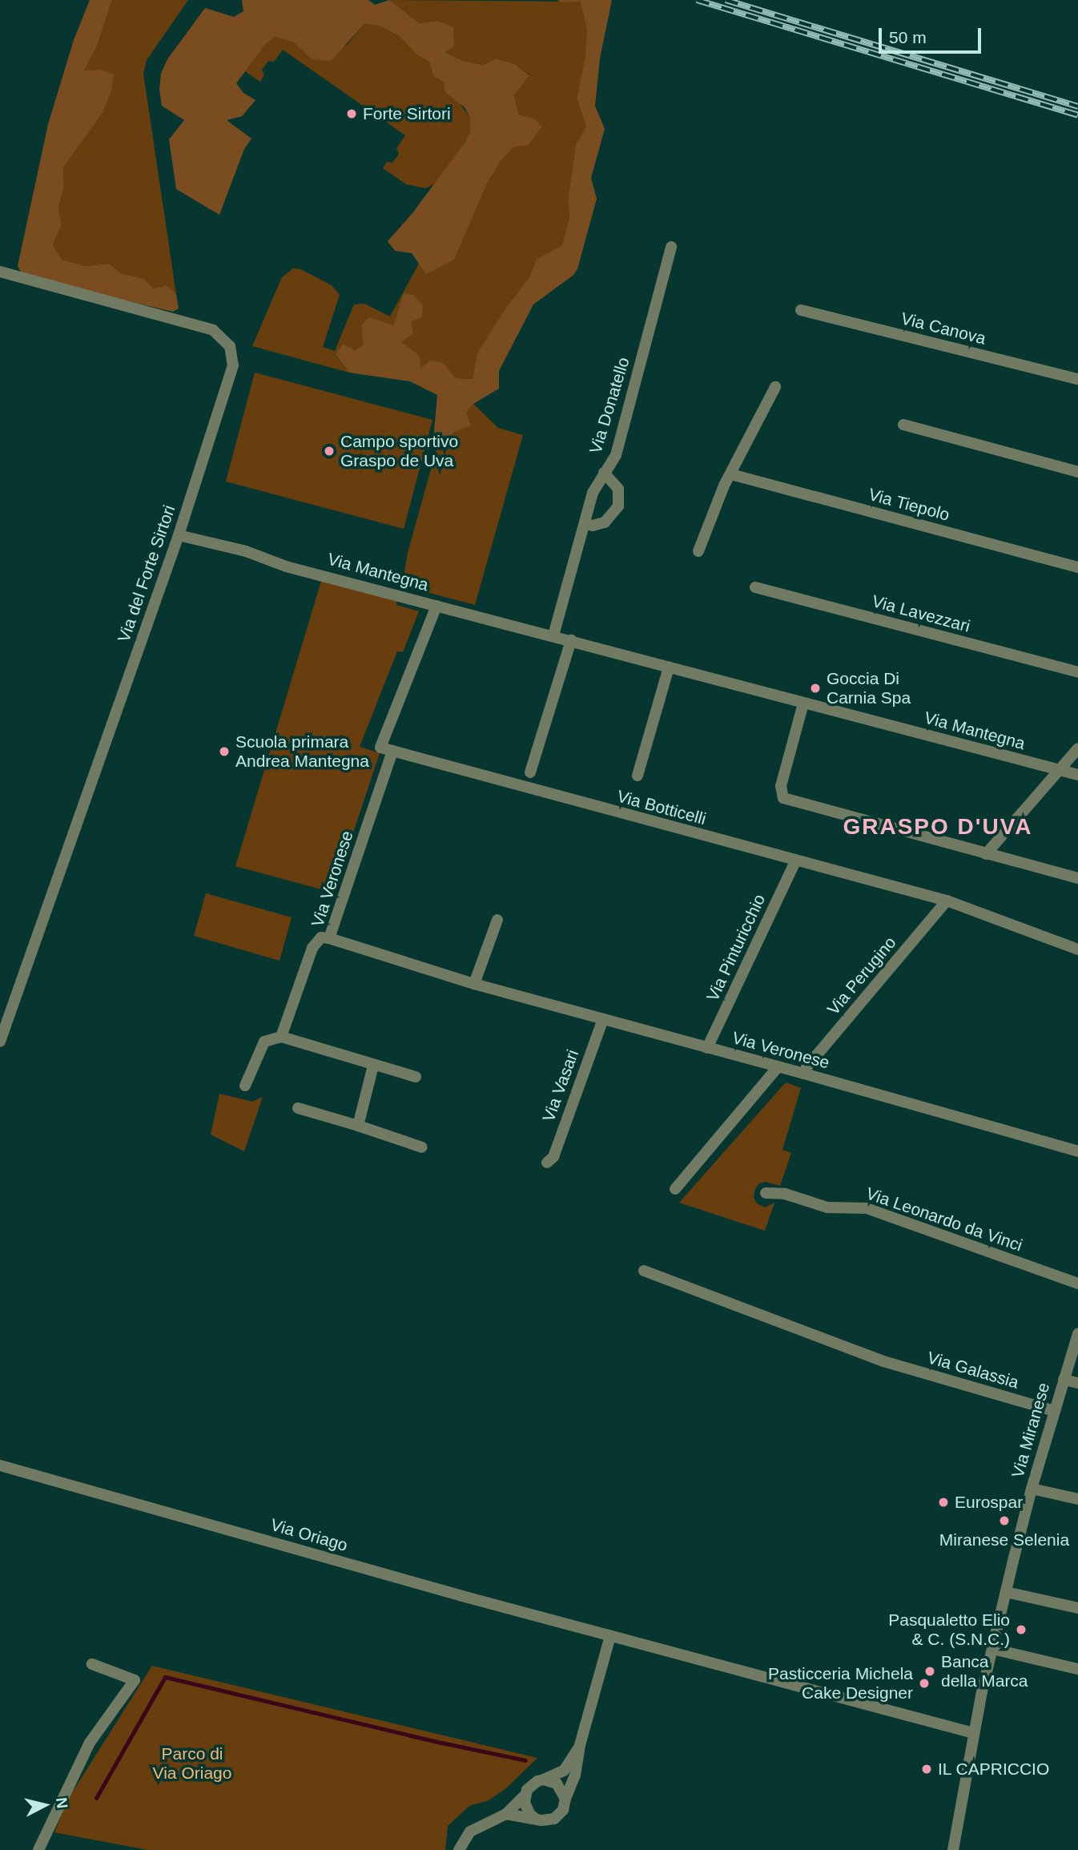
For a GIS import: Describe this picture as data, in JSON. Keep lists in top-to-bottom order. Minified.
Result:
{"streets":{"street":["Via Canova","Via Donatello","Via Tiepolo","Via Mantegna","Via del Forte Sirtori","Via Lavezzari","Via Botticelli","Via Veronese","Via Pinturicchio","Via Perugino","Via Vasari","Via Leonardo da Vinci","Via Galassia","Via Miranese","Via Oriago"]},"crossings":[["Via Donatello","Via Mantegna"],["Via Mantegna","Via del Forte Sirtori"],["Via Botticelli","Via Veronese"],["Via Botticelli","Via Pinturicchio"],["Via Botticelli","Via Perugino"],["Via Veronese","Via Pinturicchio"],["Via Veronese","Via Perugino"],["Via Veronese","Via Vasari"],["Via Galassia","Via Miranese"],["Via Miranese","Via Oriago"]],"districts":["GRASPO D'UVA"],"parks":["Parco di Via Oriago"],"places":["Forte Sirtori","Campo sportivo Graspo de Uva","Goccia Di Carnia Spa","Scuola primara Andrea Mantegna","Eurospar","Miranese Selenia","Pasqualetto Elio & C. (S.N.C.)","Banca della Marca","Pasticceria Michela Cake Designer","IL CAPRICCIO"],"scale_bar":"50 m","north":"right"}
